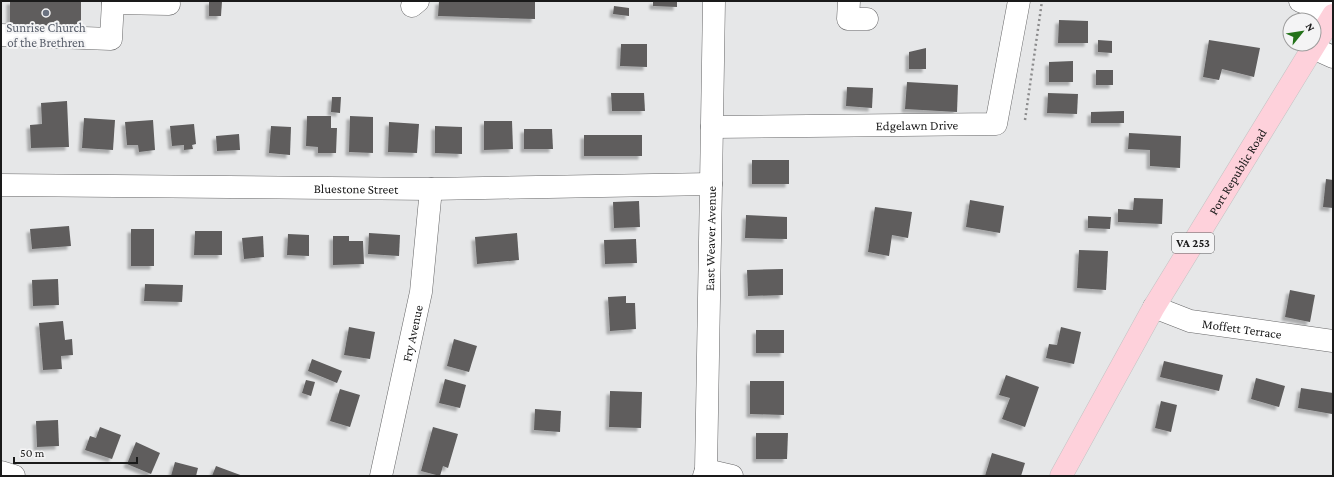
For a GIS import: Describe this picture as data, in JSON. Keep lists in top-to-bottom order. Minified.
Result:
{"streets":{"main road":["Port Republic Road","VA 253"],"street":["Edgelawn Drive","Bluestone Street","East Weaver Avenue","Moffett Terrace","Fry Avenue"]},"crossings":[["Edgelawn Drive","East Weaver Avenue"],["Port Republic Road","Moffett Terrace"],["Bluestone Street","East Weaver Avenue"],["Bluestone Street","Fry Avenue"]],"places":["Sunrise Church of the Brethren"],"scale_bar":"50 m","north":"top right"}
